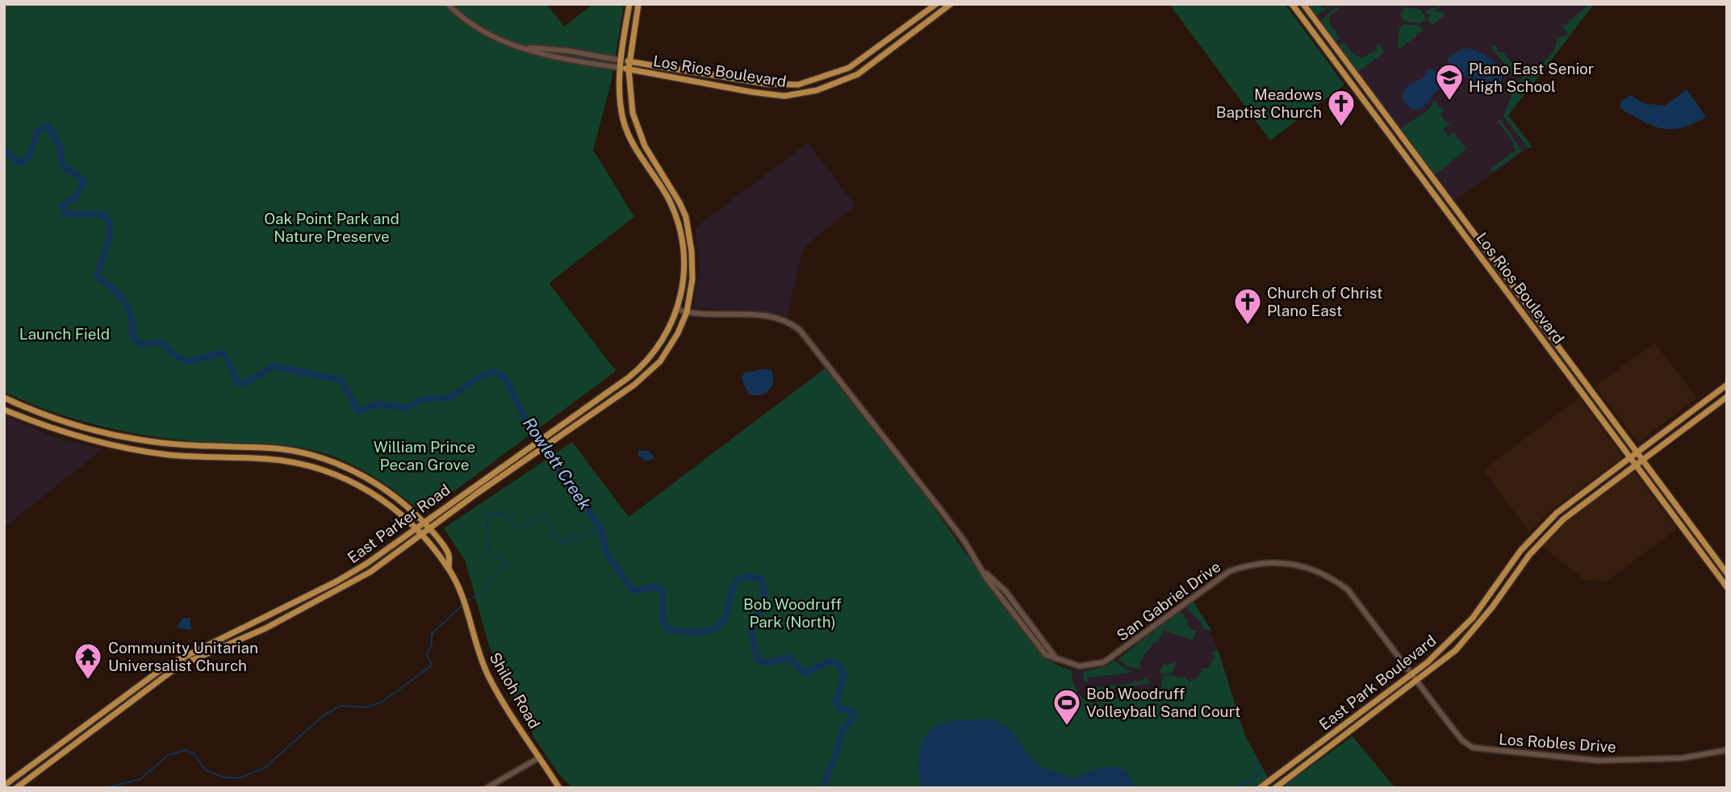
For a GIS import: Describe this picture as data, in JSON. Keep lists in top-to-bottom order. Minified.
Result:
{"streets":{"main road":["Los Rios Boulevard","East Parker Road","East Park Boulevard","Shiloh Road"],"street":["San Gabriel Drive","Los Robles Drive"]},"crossings":[["Los Rios Boulevard","East Parker Road"],["Los Rios Boulevard","East Park Boulevard"],["East Parker Road","San Gabriel Drive"],["East Parker Road","Shiloh Road"],["San Gabriel Drive","East Park Boulevard"],["San Gabriel Drive","Los Robles Drive"],["East Park Boulevard","Los Robles Drive"]],"water":["Rowlett Creek"],"parks":["Oak Point Park and Nature Preserve","Launch Field","William Prince Pecan Grove","Bob Woodruff Park (North)"],"places":{"school or university":["Plano East Senior High School"],"church":["Meadows Baptist Church","Church of Christ Plano East"],"temple":["Community Unitarian Universalist Church"],"sports":["Bob Woodruff Volleyball Sand Court"]}}
